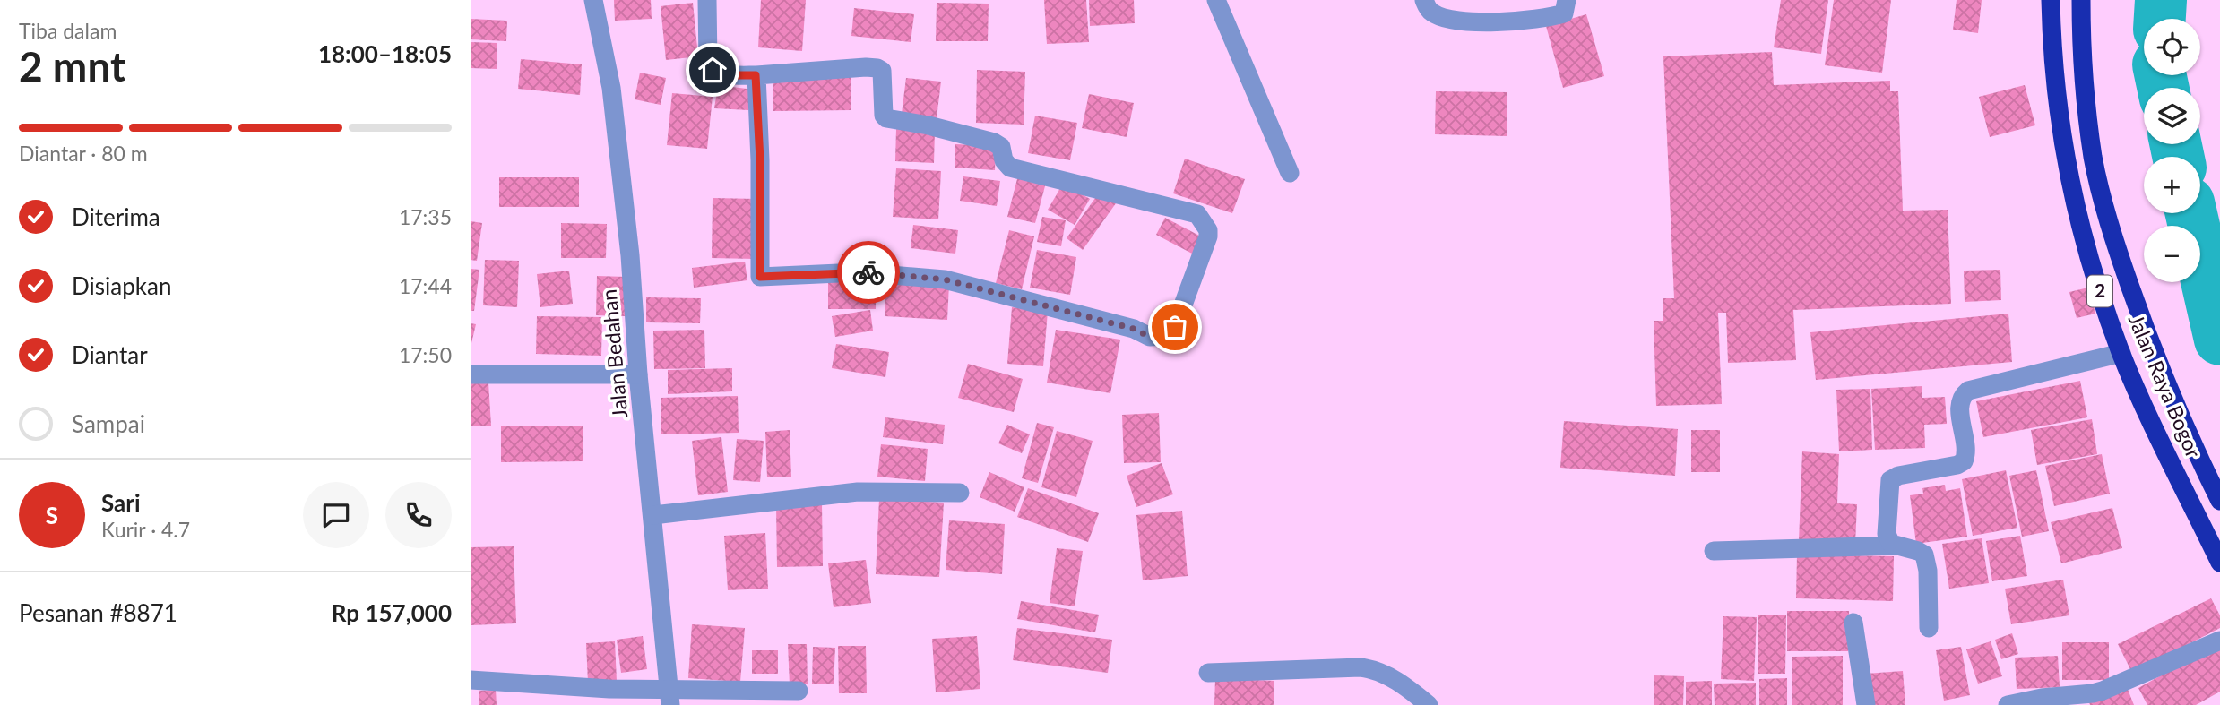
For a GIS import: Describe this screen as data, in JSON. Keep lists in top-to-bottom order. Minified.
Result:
{"streets":{"highway":["2","Jalan Raya Bogor"],"street":["Jalan Bedahan"]},"page":{"heading":["2 mnt","Tiba dalam","18:00–18:05"],"panel":["Sari","Kurir · 4.7","Pesanan #8871","Rp 157,000"],"map_buttons":["+","−"],"bar":"Diantar · 80 m","list":[["Diterima","17:35"],["Disiapkan","17:44"],["Diantar","17:50"],"Sampai"],"round":"S"}}
